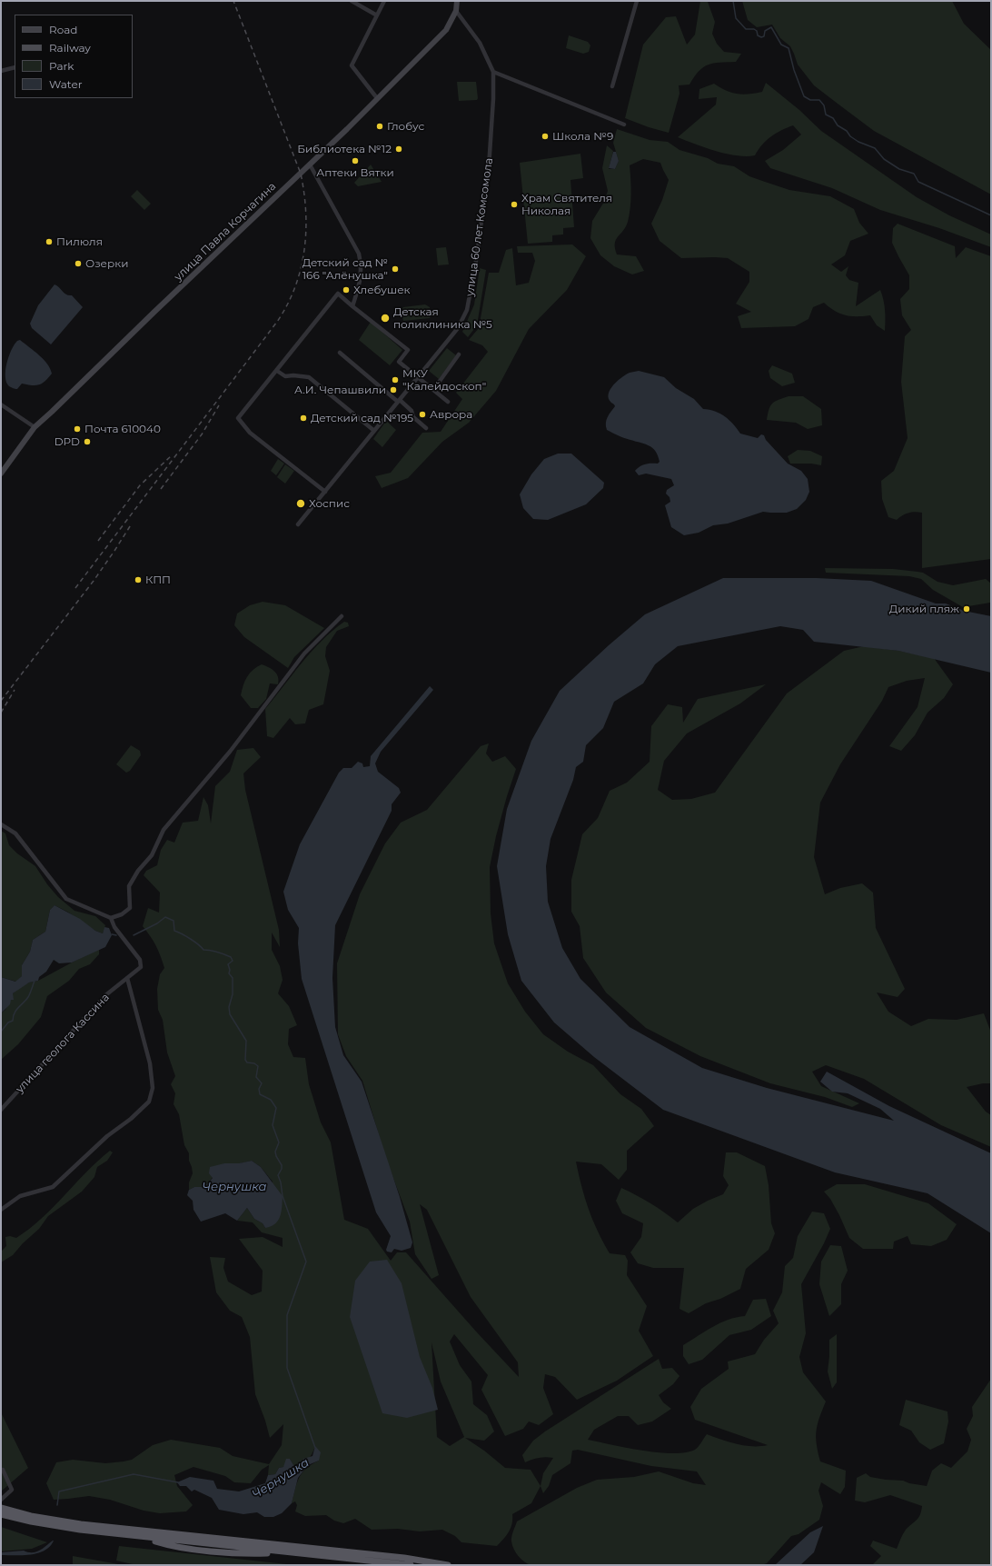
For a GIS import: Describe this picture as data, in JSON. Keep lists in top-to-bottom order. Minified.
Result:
{"streets":{"main road":["улица Павла Корчагина"],"street":["улица 60 лет Комсомола","улица геолога Кассина"]},"crossings":[["улица 60 лет Комсомола","улица Павла Корчагина"]],"water":["Чернушка"],"places":["Глобус","Школа №9","Библиотека №12","Аптеки Вятки","Храм Святителя Николая","Пилюля","Озерки","Детский сад № 166 \"Алёнушка\"","Хлебушек","Детская поликлиника №5","МКУ \"Калейдоскоп\"","А.И. Чепашвили","Аврора","Детский сад №195","Почта 610040","DPD","Хоспис","КПП","Дикий пляж"],"legend":["Road","Railway","Park","Water"]}
